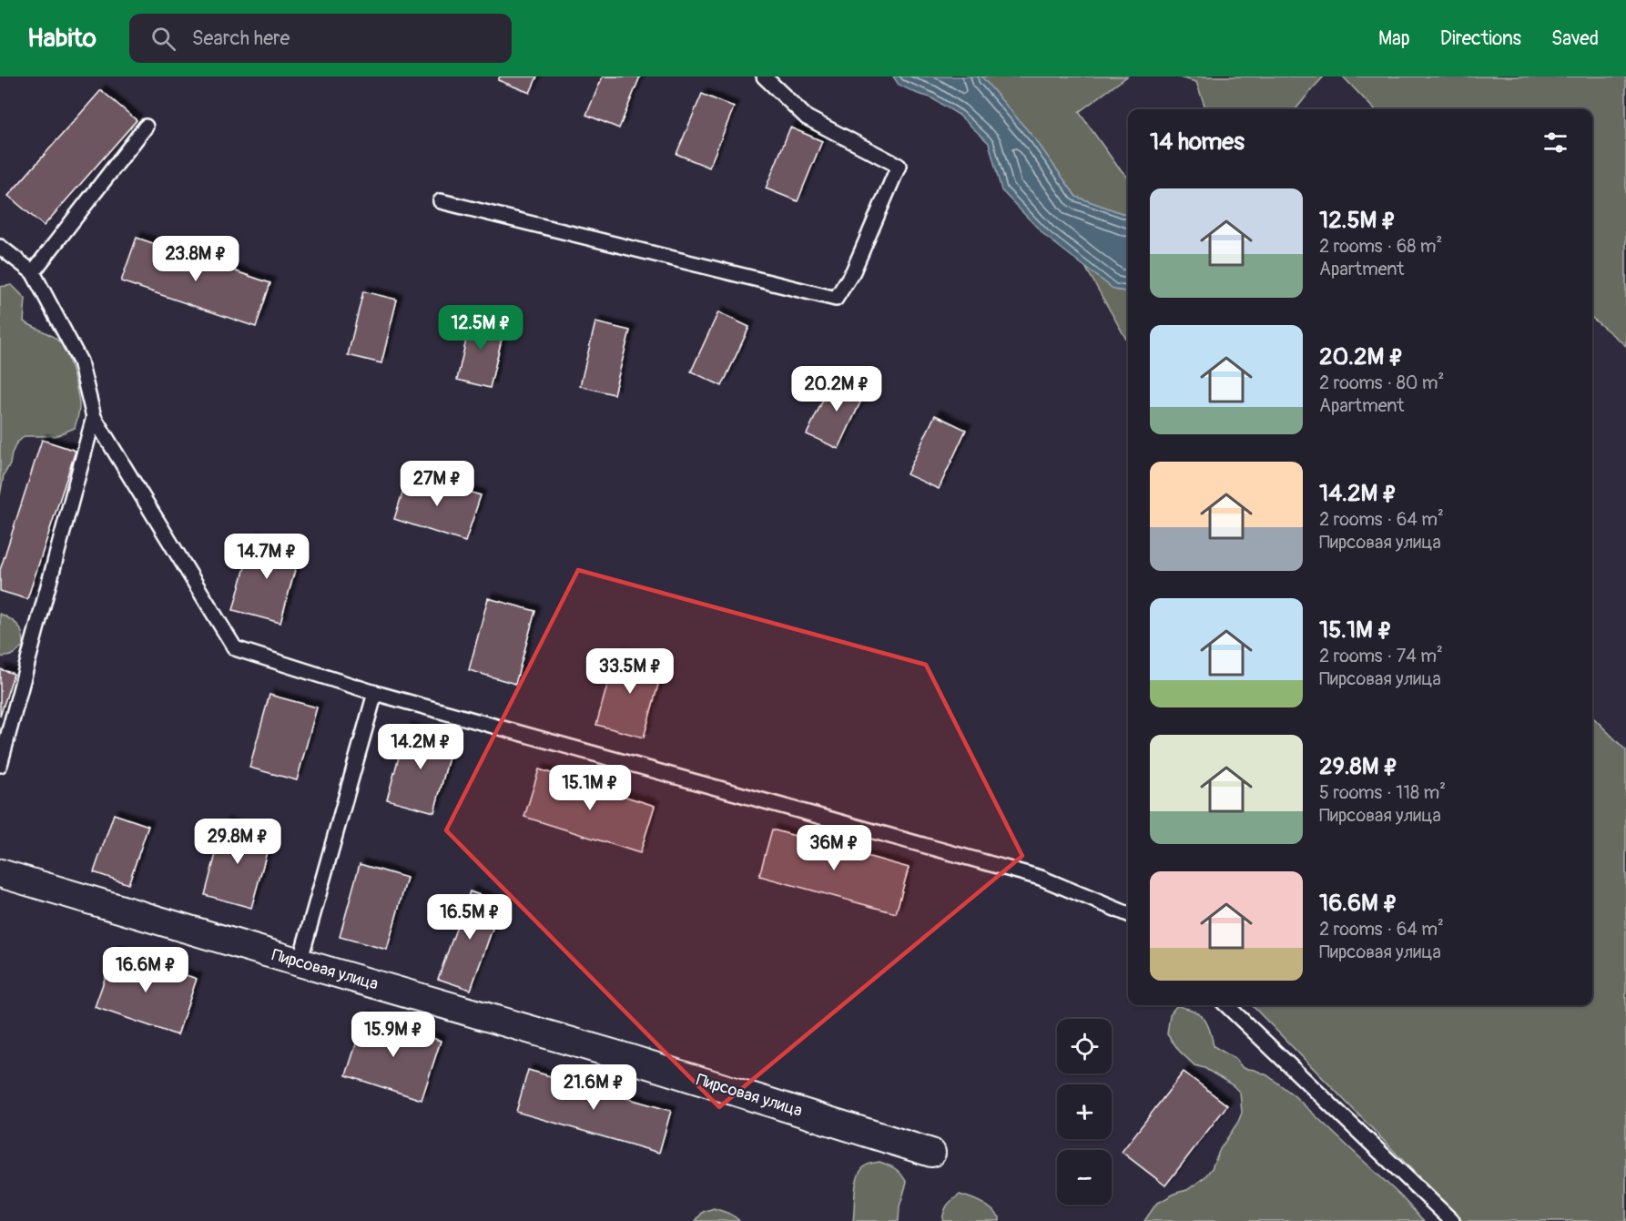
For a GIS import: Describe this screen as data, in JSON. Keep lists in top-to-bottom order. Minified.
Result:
{"streets":{"street":["Пирсовая улица"]},"page":{"header":"Habito","search":"Search here","nav":["Map","Directions","Saved"],"heading":"14 homes","list":[{"name":"12.5M ₽","note":"2 rooms · 68 m² · Apartment"},{"name":"20.2M ₽","note":"2 rooms · 80 m² · Apartment"},{"name":"14.2M ₽","note":"2 rooms · 64 m² · Пирсовая улица"},{"name":"15.1M ₽","note":"2 rooms · 74 m² · Пирсовая улица"},{"name":"29.8M ₽","note":"5 rooms · 118 m² · Пирсовая улица"},{"name":"16.6M ₽","note":"2 rooms · 64 m² · Пирсовая улица"}],"price":["23.8M ₽","12.5M ₽","20.2M ₽","27M ₽","14.7M ₽","33.5M ₽","14.2M ₽","15.1M ₽","29.8M ₽","36M ₽","16.5M ₽","16.6M ₽","15.9M ₽","21.6M ₽"],"map_buttons":["+","−"]}}
